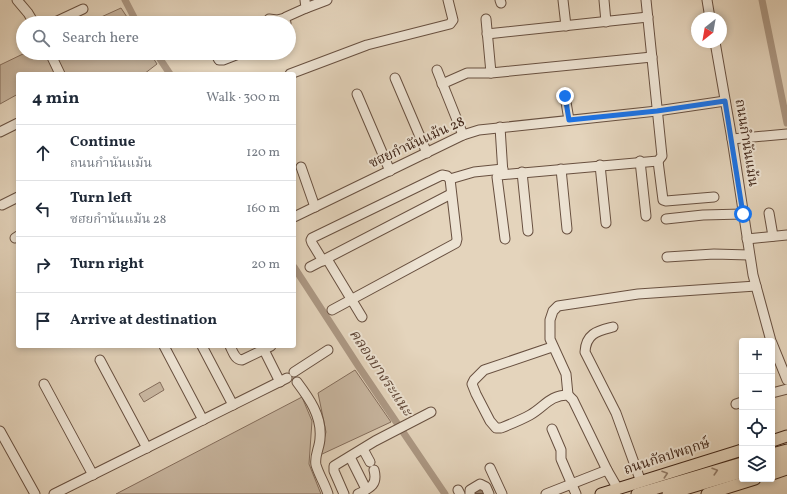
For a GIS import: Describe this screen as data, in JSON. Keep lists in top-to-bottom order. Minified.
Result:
{"streets":{"main road":["ถนนกัลปพฤกษ์"],"street":["ซฮยกำนันแม้น 28","ถนนกำนันแม้น"]},"crossings":[["ซฮยกำนันแม้น 28","ถนนกำนันแม้น"]],"water":["คลองบางระแนะ"],"north":"bottom left","page":{"search":"Search here","heading":["4 min","Walk · 300 m"],"list":[["Continue","ถนนกำนันแม้น","120 m"],["Turn left","ซฮยกำนันแม้น 28","160 m"],["Turn right","20 m"],"Arrive at destination"],"map_buttons":["+","−"]}}
